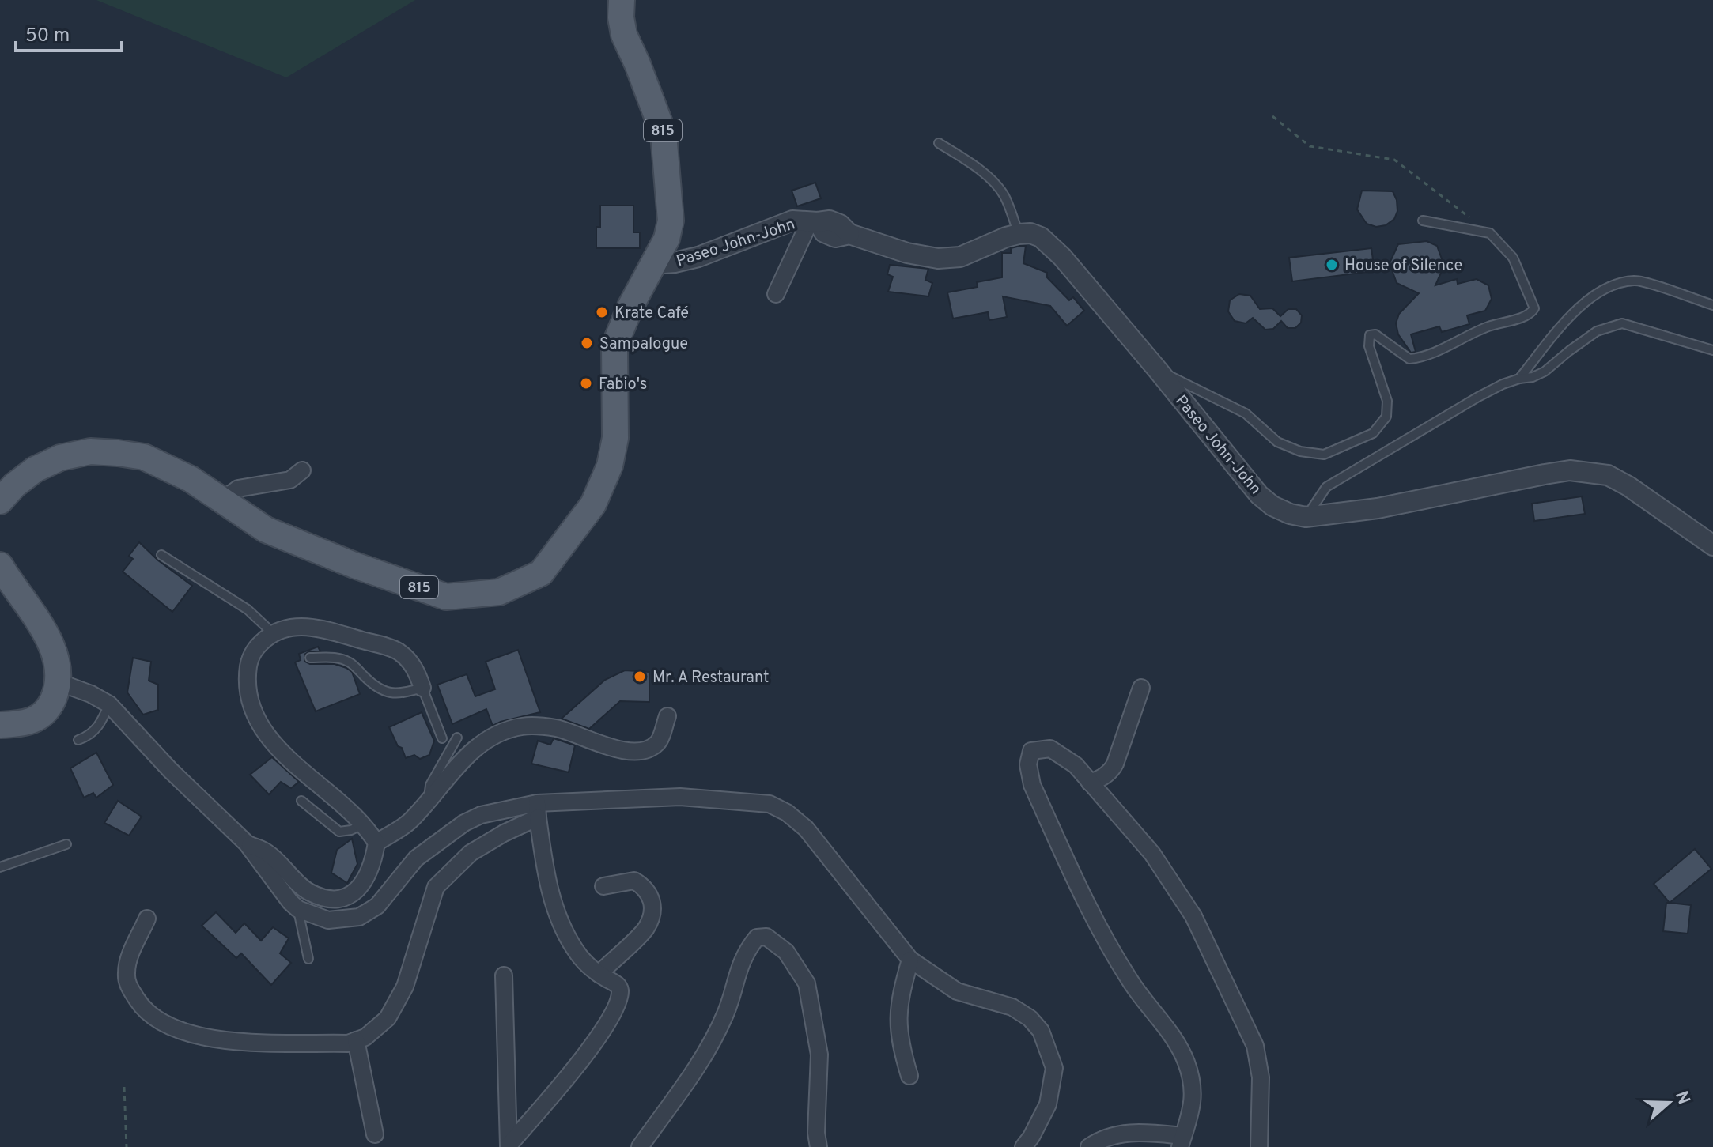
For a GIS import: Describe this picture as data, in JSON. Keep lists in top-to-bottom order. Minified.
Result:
{"streets":{"main road":["815"],"street":["Paseo John-John"]},"crossings":[["815","Paseo John-John"]],"places":["House of Silence","Krate Café","Sampalogue","Fabio's","Mr. A Restaurant"],"scale_bar":"50 m","north":"right"}
